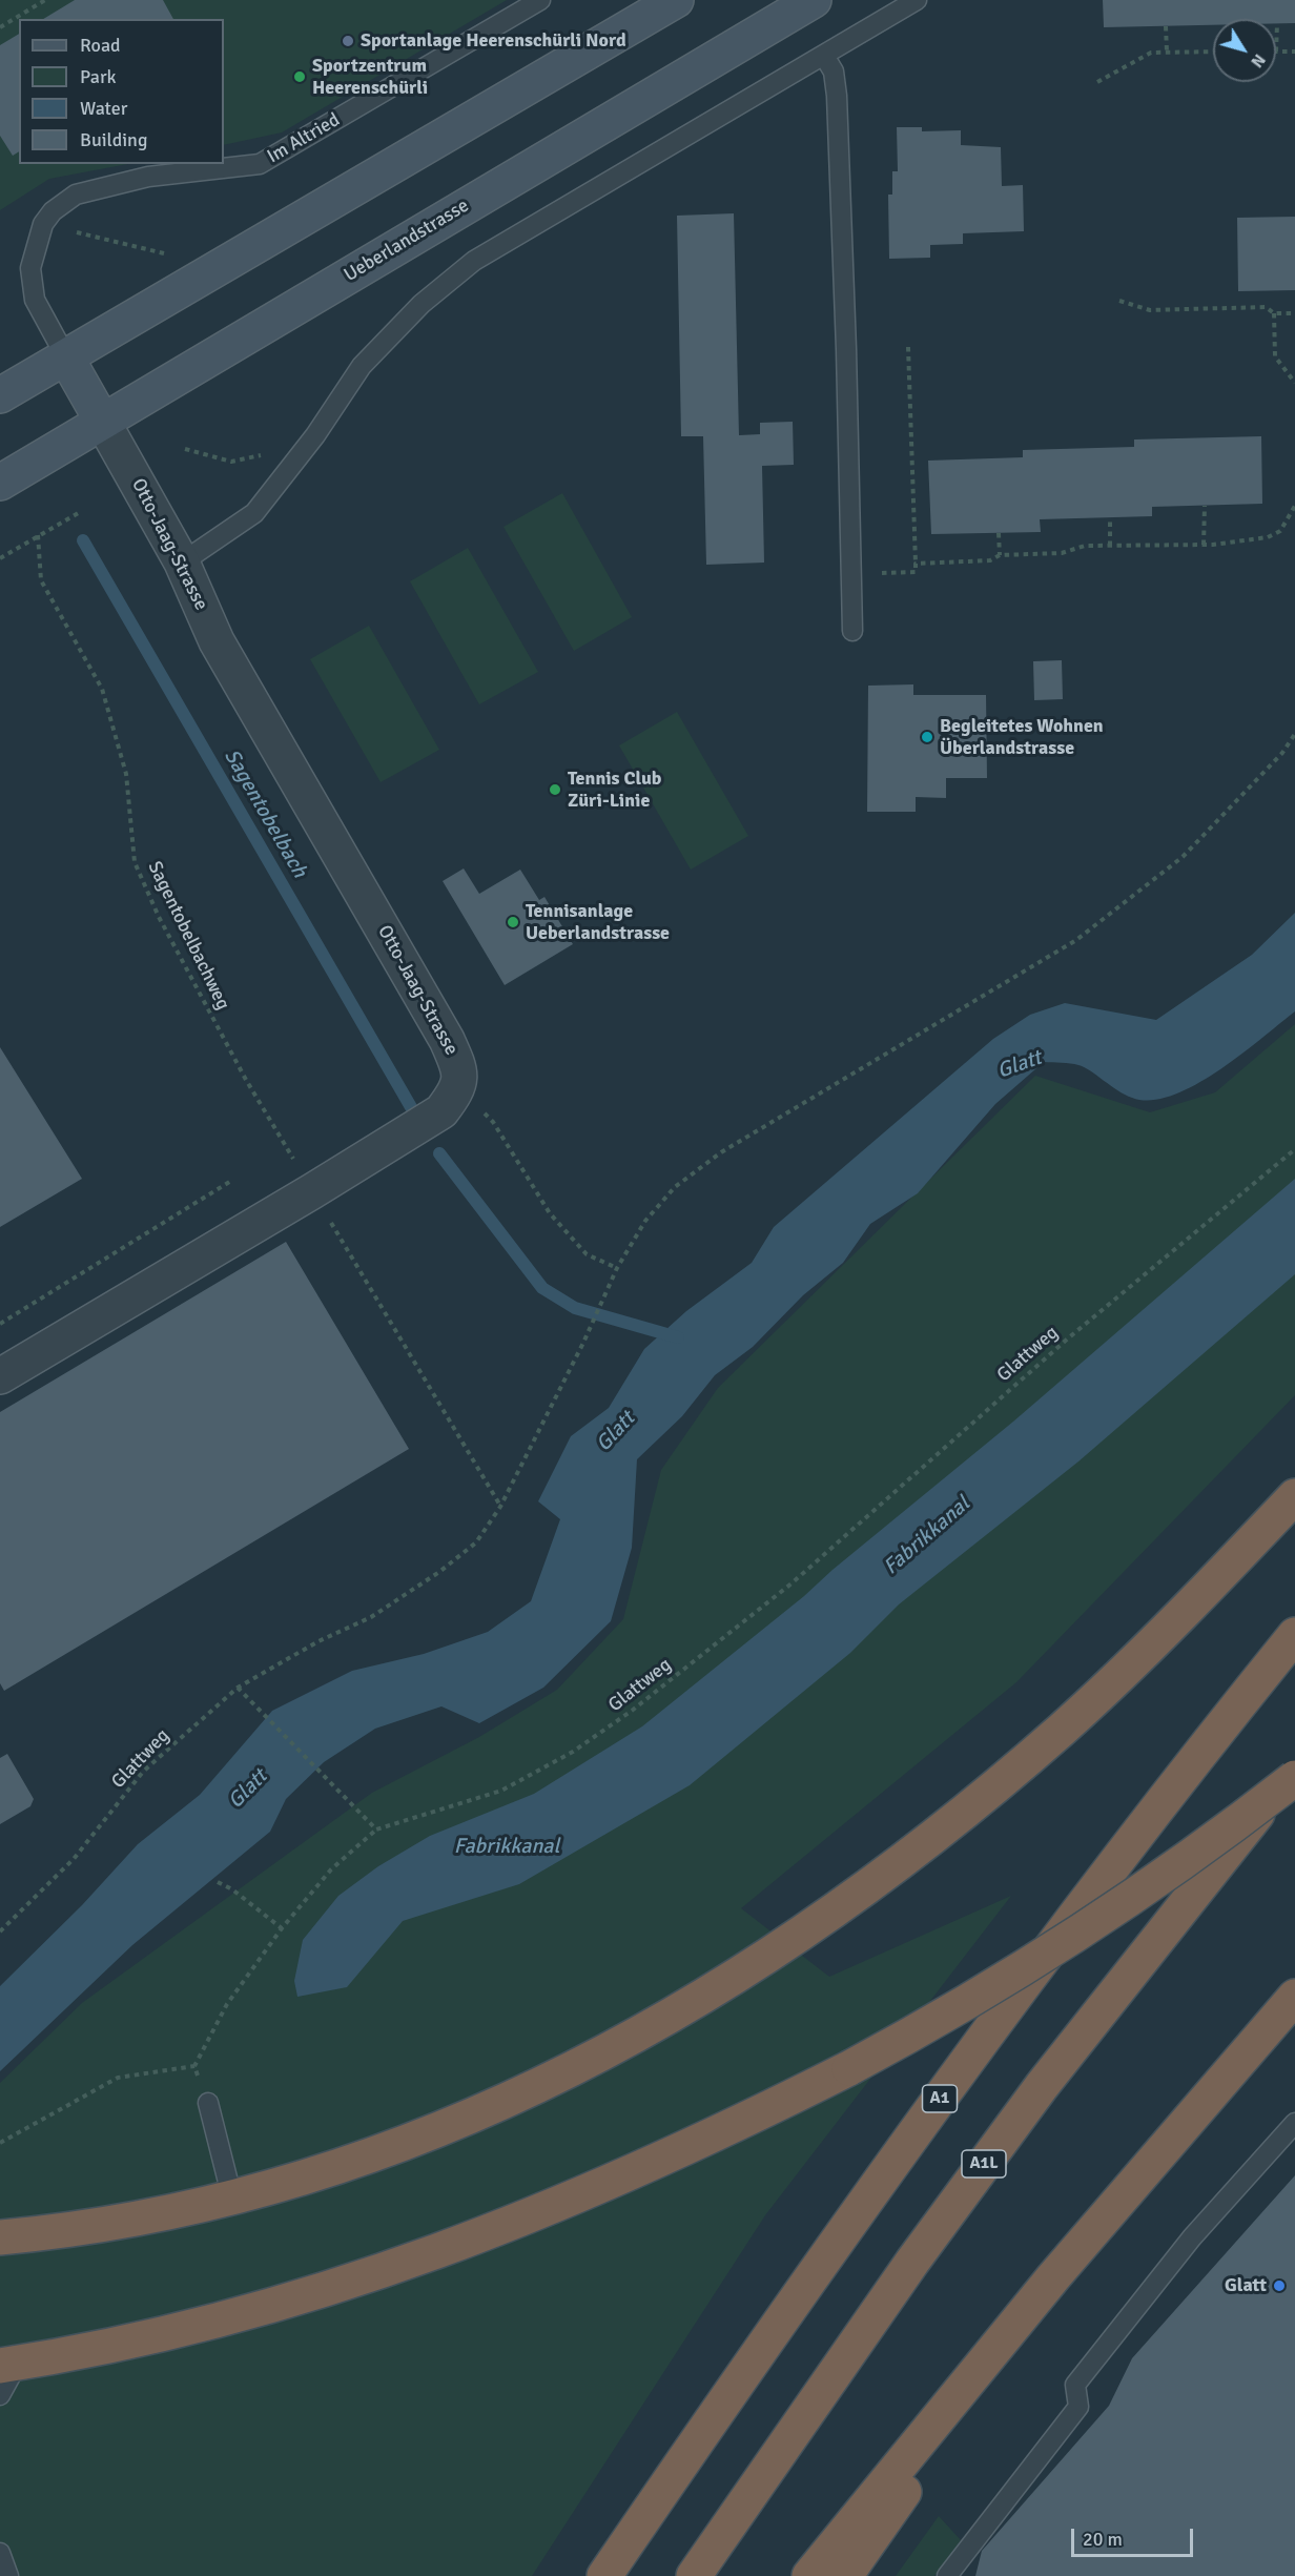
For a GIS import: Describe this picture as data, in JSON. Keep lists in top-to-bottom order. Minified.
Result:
{"streets":{"highway":["A1","A1L"],"main road":["Ueberlandstrasse"],"street":["Otto-Jaag-Strasse"],"lane":["Im Altried"],"path":["Sagentobelbachweg","Glattweg"]},"crossings":[["Ueberlandstrasse","Otto-Jaag-Strasse"],["Sagentobelbachweg","Glattweg"]],"water":["Sagentobelbach","Glatt","Fabrikkanal"],"places":["Sportanlage Heerenschürli Nord","Sportzentrum Heerenschürli","Begleitetes Wohnen Überlandstrasse","Tennis Club Züri-Linie","Tennisanlage Ueberlandstrasse","Glatt"],"legend":["Road","Park","Water","Building"],"scale_bar":"20 m","north":"bottom right"}
